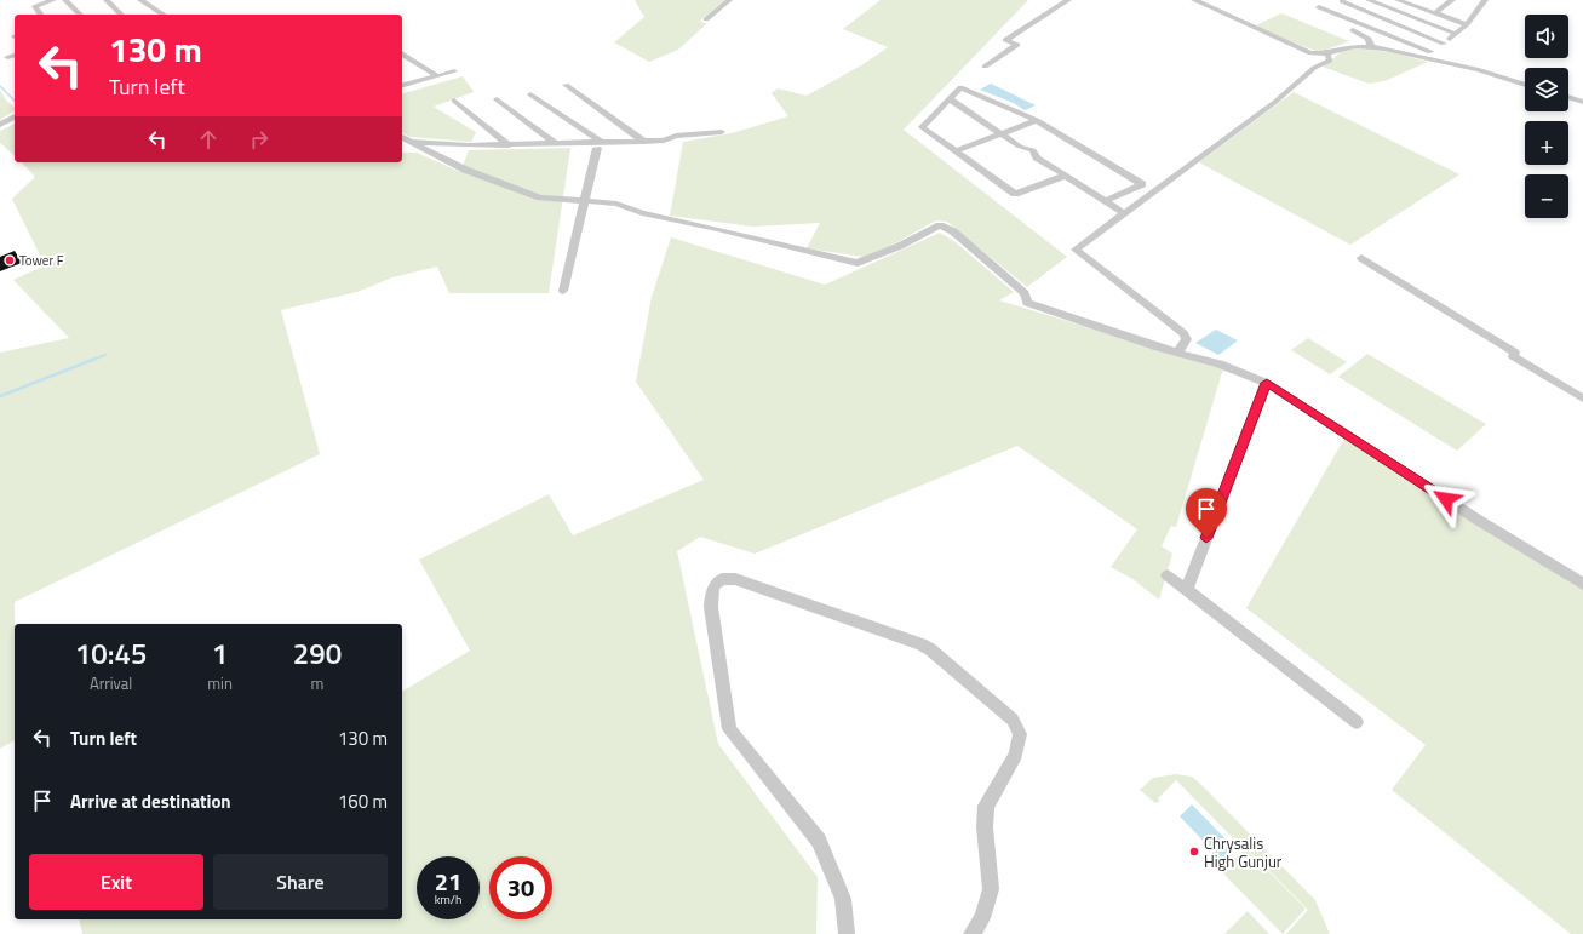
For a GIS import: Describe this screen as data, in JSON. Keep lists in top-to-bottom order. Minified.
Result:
{"places":["Tower F","Chrysalis High Gunjur"],"page":{"map_buttons":["+","−"],"turn":["130 m","Turn left"],"eta":["10:45","Arrival","1","min","290","m"],"list":[{"name":"Turn left","value":"130 m"},{"name":"Arrive at destination","value":"160 m"}],"buttons":["Exit","Share"],"speed":"21 km/h","limit":"30"}}
